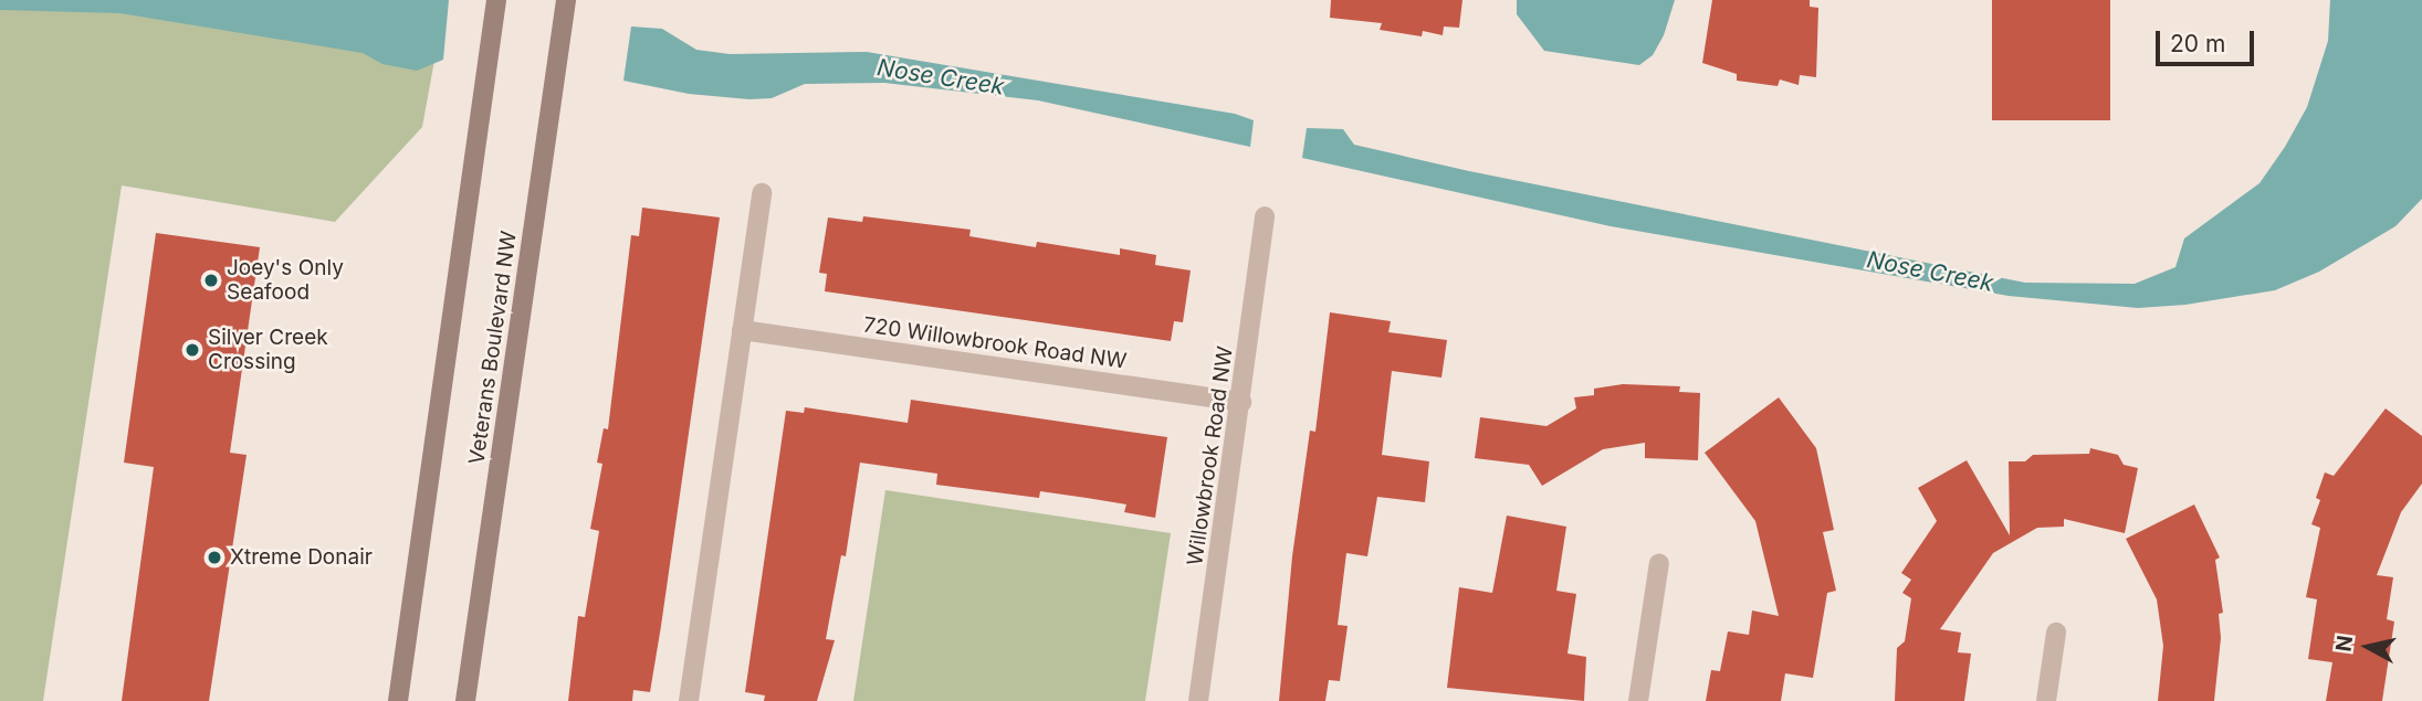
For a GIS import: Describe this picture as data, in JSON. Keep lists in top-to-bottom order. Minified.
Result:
{"streets":{"main road":["Veterans Boulevard NW"],"street":["720 Willowbrook Road NW","Willowbrook Road NW"]},"crossings":[["720 Willowbrook Road NW","Willowbrook Road NW"]],"water":["Nose Creek"],"places":["Joey's Only Seafood","Silver Creek Crossing","Xtreme Donair"],"scale_bar":"20 m","north":"left"}
